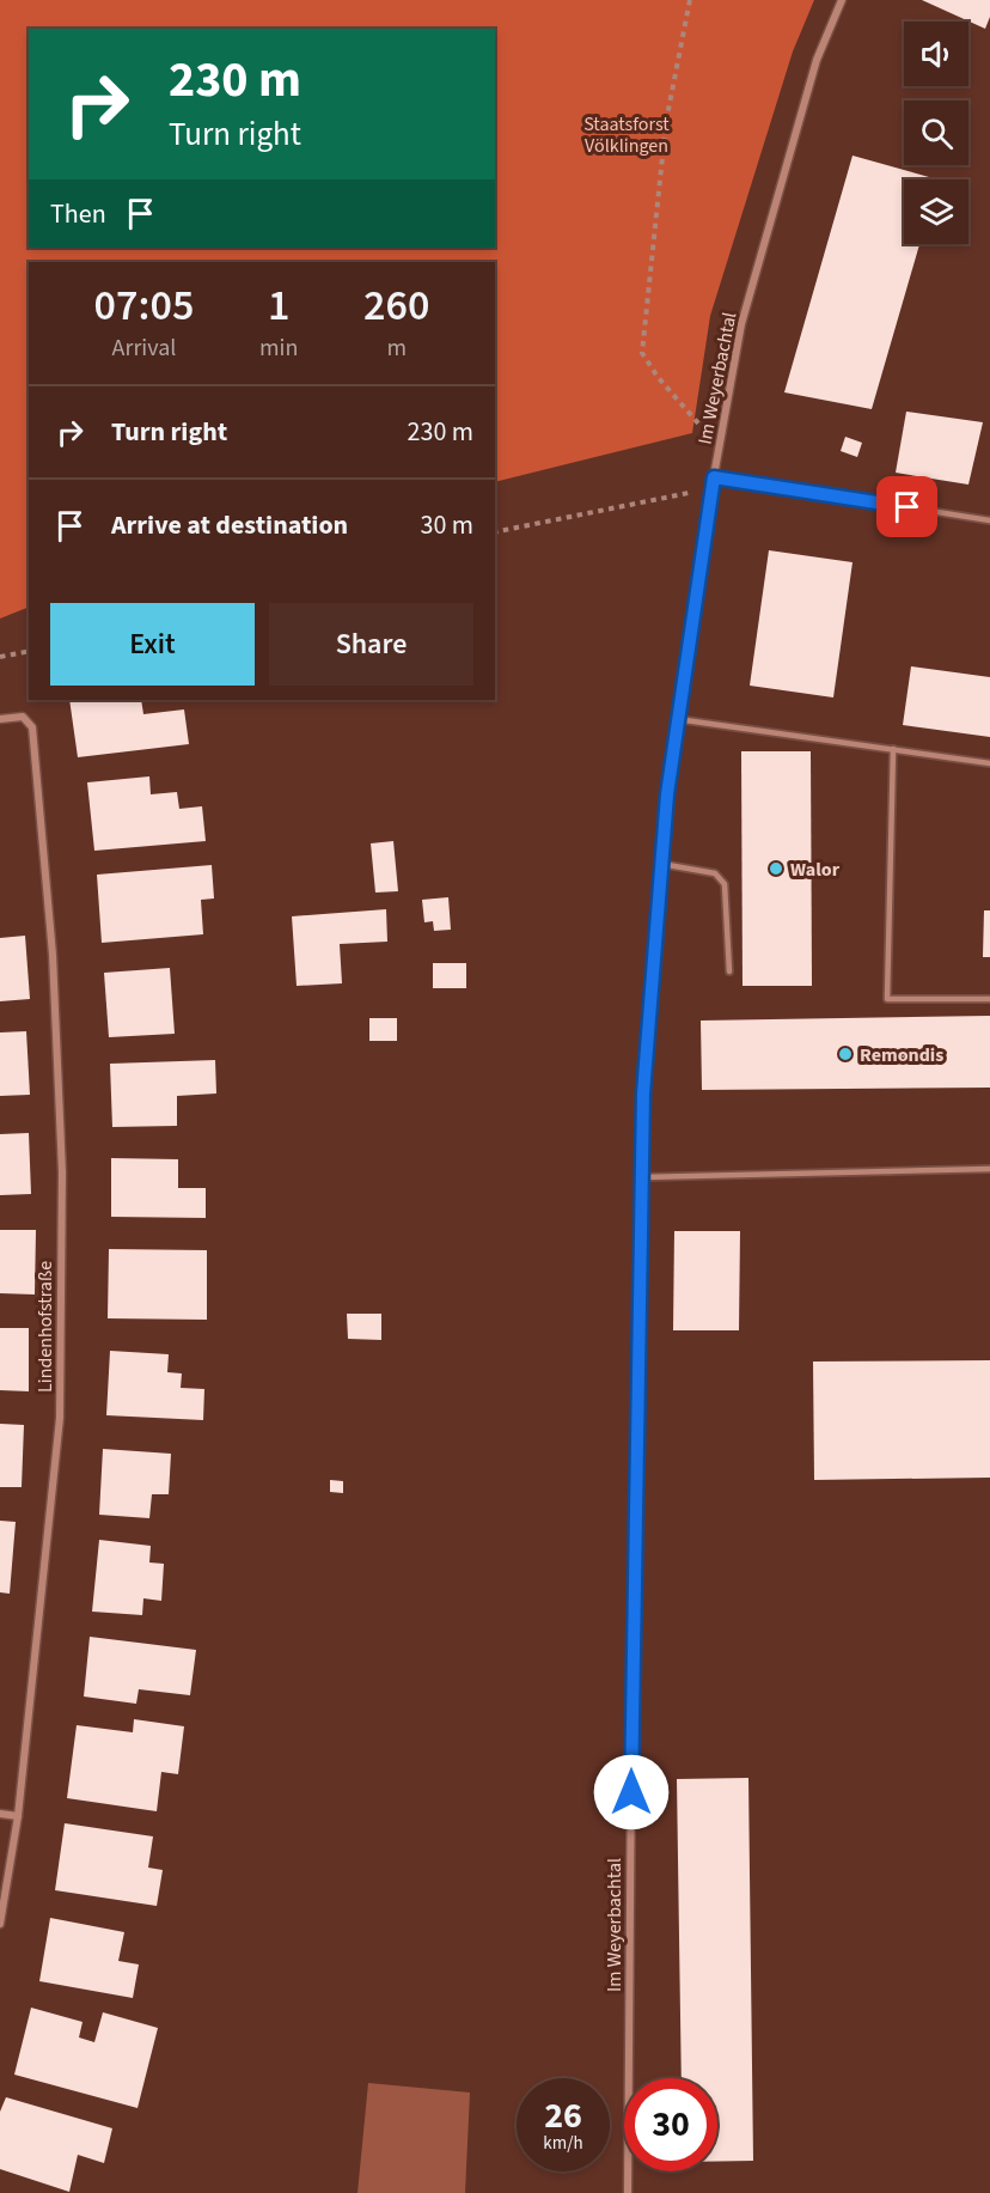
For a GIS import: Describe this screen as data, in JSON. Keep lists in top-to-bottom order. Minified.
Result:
{"streets":{"street":["Im Weyerbachtal","Lindenhofstraße"]},"parks":["Staatsforst Völklingen"],"places":["Walor","Remondis"],"page":{"turn":["230 m","Turn right"],"then":"Then","eta":["07:05","Arrival","1","min","260","m"],"list":[{"name":"Turn right","value":"230 m"},{"name":"Arrive at destination","value":"30 m"}],"buttons":["Exit","Share"],"speed":"26 km/h","limit":"30"}}
